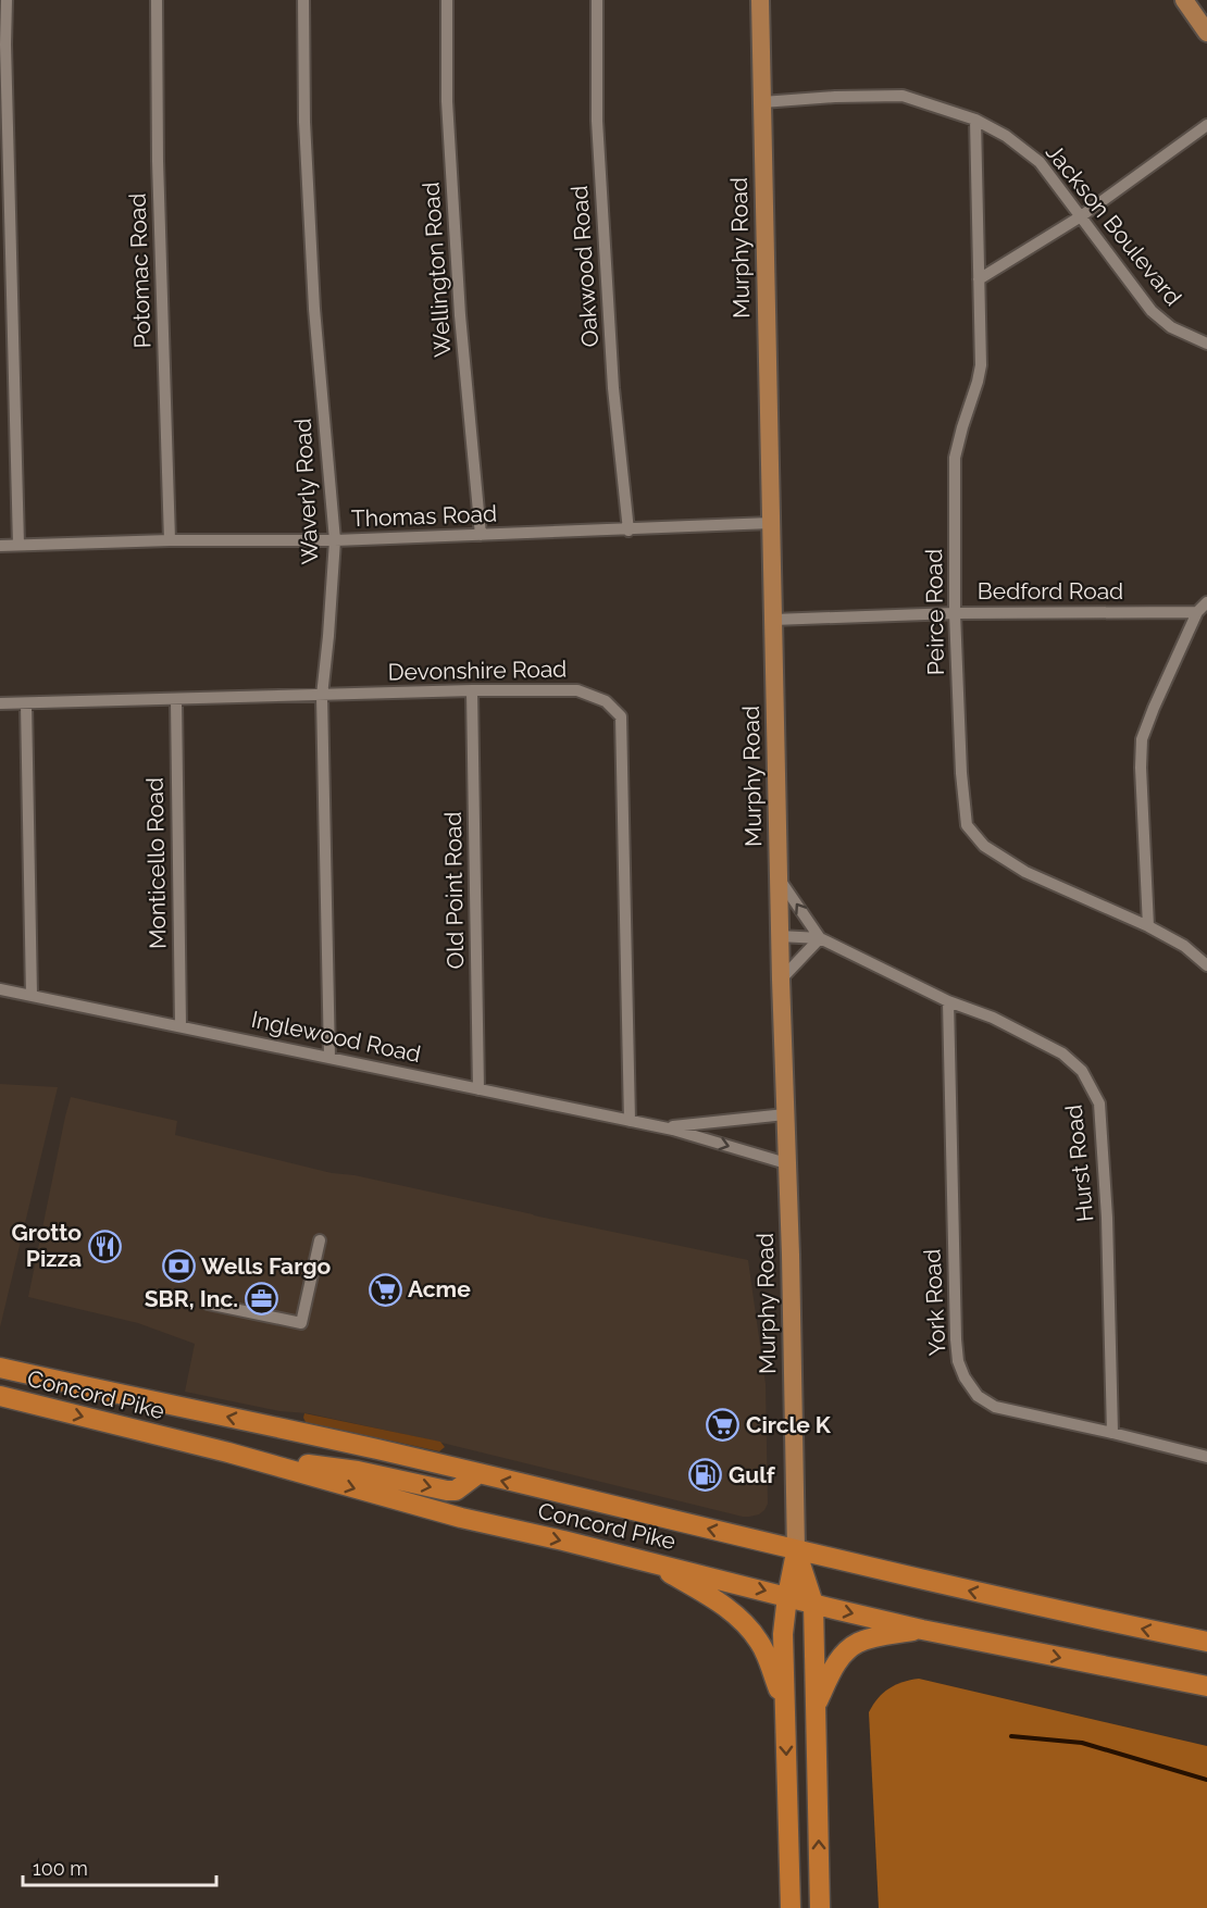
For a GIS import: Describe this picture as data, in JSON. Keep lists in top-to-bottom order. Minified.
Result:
{"streets":{"highway":["Concord Pike"],"main road":["Murphy Road"],"street":["Jackson Boulevard","Oakwood Road","Wellington Road","Potomac Road","Waverly Road","Thomas Road","Bedford Road","Peirce Road","Devonshire Road","Monticello Road","Old Point Road","Inglewood Road","Hurst Road","York Road"]},"crossings":[["Jackson Boulevard","Murphy Road"],["Jackson Boulevard","Peirce Road"],["Murphy Road","Thomas Road"],["Murphy Road","Bedford Road"],["Murphy Road","Inglewood Road"],["Murphy Road","Hurst Road"],["Murphy Road","Concord Pike"],["Oakwood Road","Thomas Road"],["Wellington Road","Thomas Road"],["Potomac Road","Thomas Road"],["Waverly Road","Thomas Road"],["Waverly Road","Devonshire Road"],["Waverly Road","Inglewood Road"],["Bedford Road","Peirce Road"],["Devonshire Road","Monticello Road"],["Devonshire Road","Old Point Road"],["Devonshire Road","Inglewood Road"],["Monticello Road","Inglewood Road"],["Old Point Road","Inglewood Road"],["Hurst Road","York Road"]],"places":{"restaurant":["Grotto Pizza"],"bank":["Wells Fargo"],"supermarket":["Acme","Circle K"],"office":["SBR, Inc."],"fuel station":["Gulf"]},"scale_bar":"100 m"}
